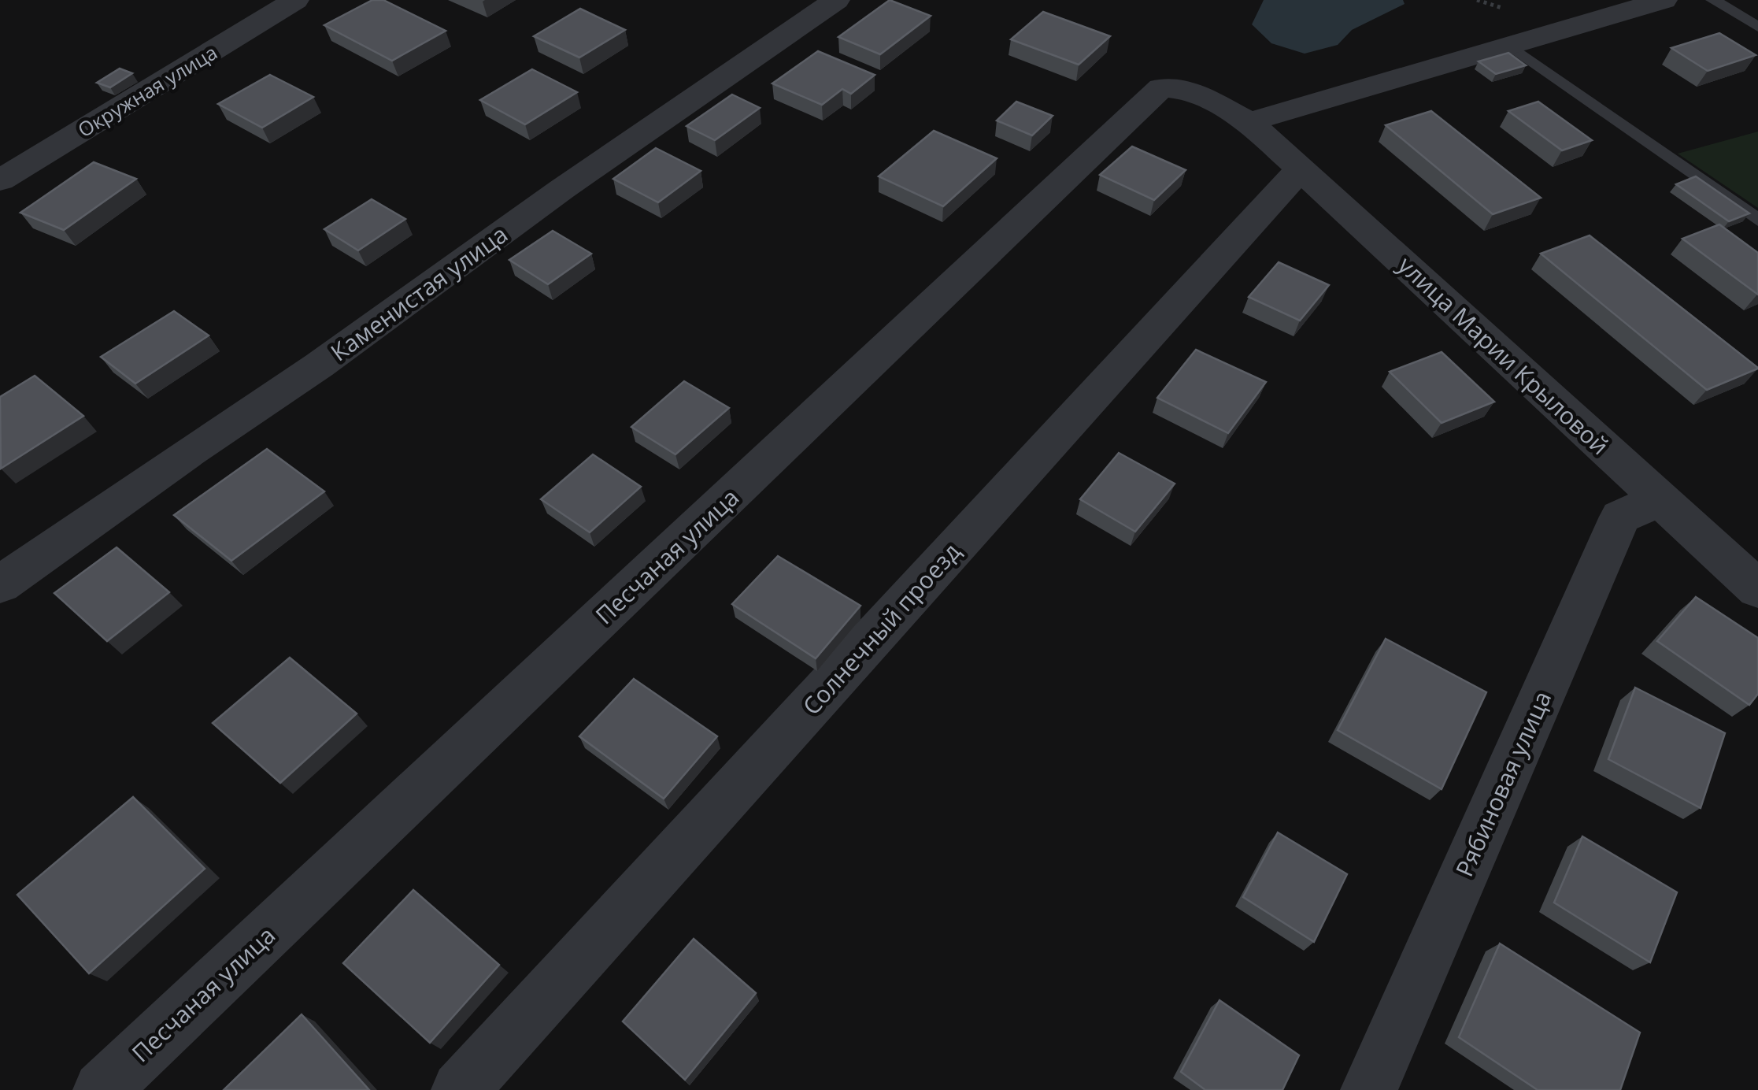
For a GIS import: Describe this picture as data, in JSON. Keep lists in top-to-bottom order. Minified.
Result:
{"streets":{"street":["Окружная улица","Каменистая улица","улица Марии Крыловой","Песчаная улица","Солнечный проезд","Рябиновая улица"]},"crossings":[["улица Марии Крыловой","Песчаная улица"],["улица Марии Крыловой","Солнечный проезд"],["улица Марии Крыловой","Рябиновая улица"]]}
